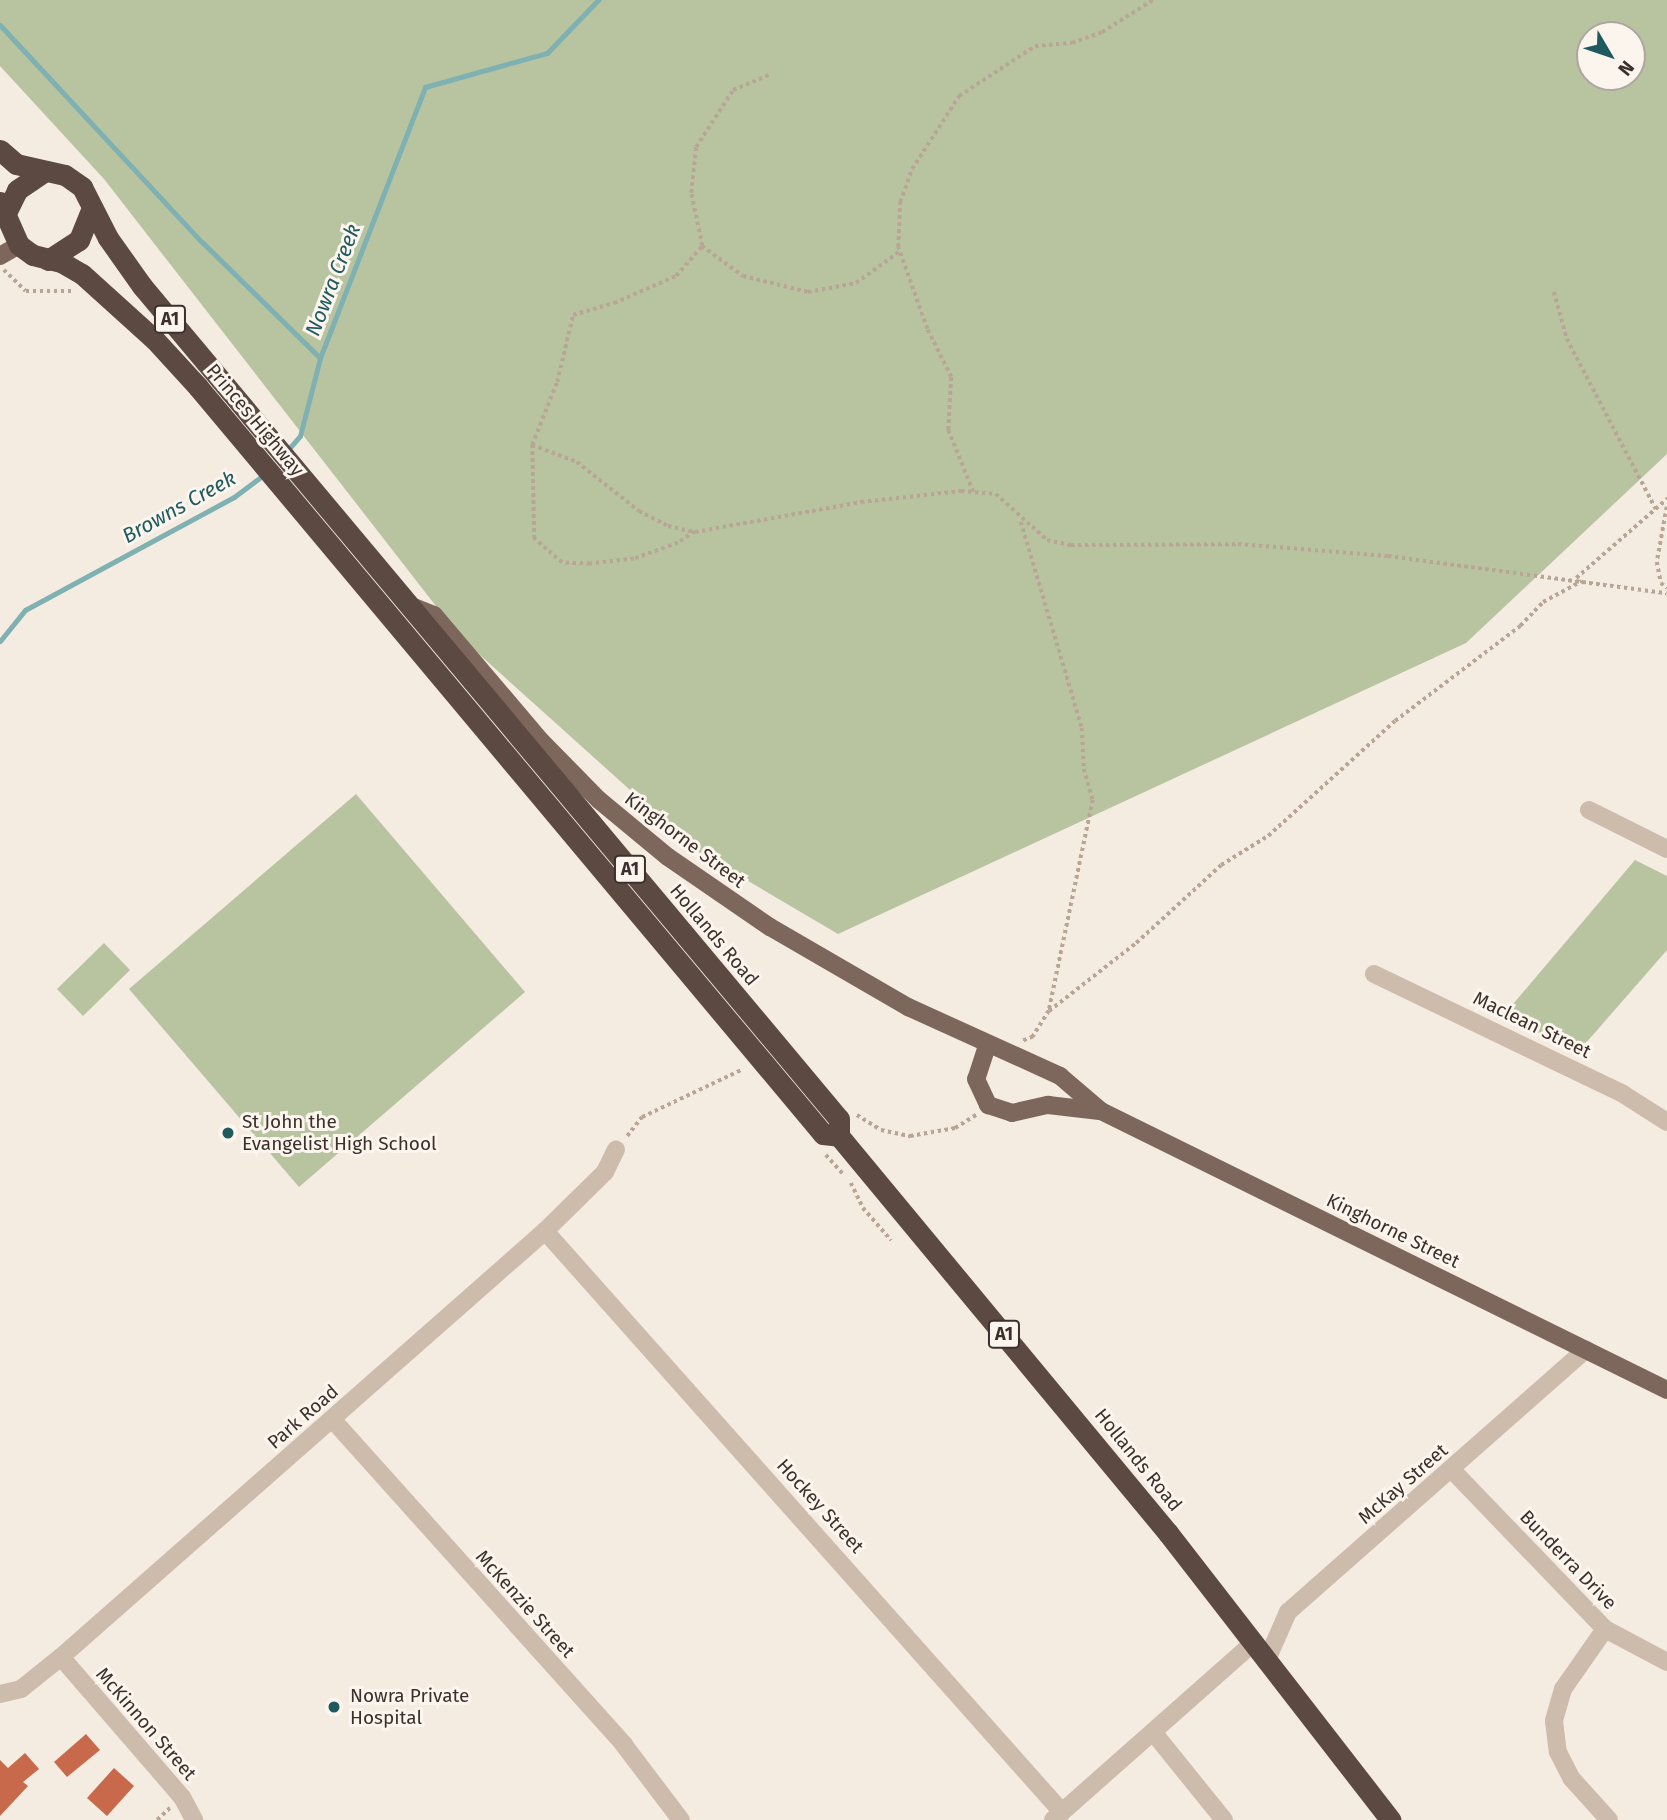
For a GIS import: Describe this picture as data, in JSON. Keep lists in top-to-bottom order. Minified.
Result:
{"streets":{"highway":["A1","Princes Highway","Hollands Road"],"main road":["Kinghorne Street"],"street":["Maclean Street","Park Road","McKay Street","Hockey Street","Bunderra Drive","McKenzie Street","McKinnon Street"]},"crossings":[["A1","Princes Highway"],["Princes Highway","Kinghorne Street"],["Princes Highway","Hollands Road"],["Kinghorne Street","Hollands Road"],["Kinghorne Street","McKay Street"],["Hollands Road","McKay Street"],["Park Road","Hockey Street"],["Park Road","McKenzie Street"],["Park Road","McKinnon Street"],["McKay Street","Bunderra Drive"]],"water":["Nowra Creek","Browns Creek"],"places":["St John the Evangelist High School","Nowra Private Hospital"],"north":"bottom right"}
